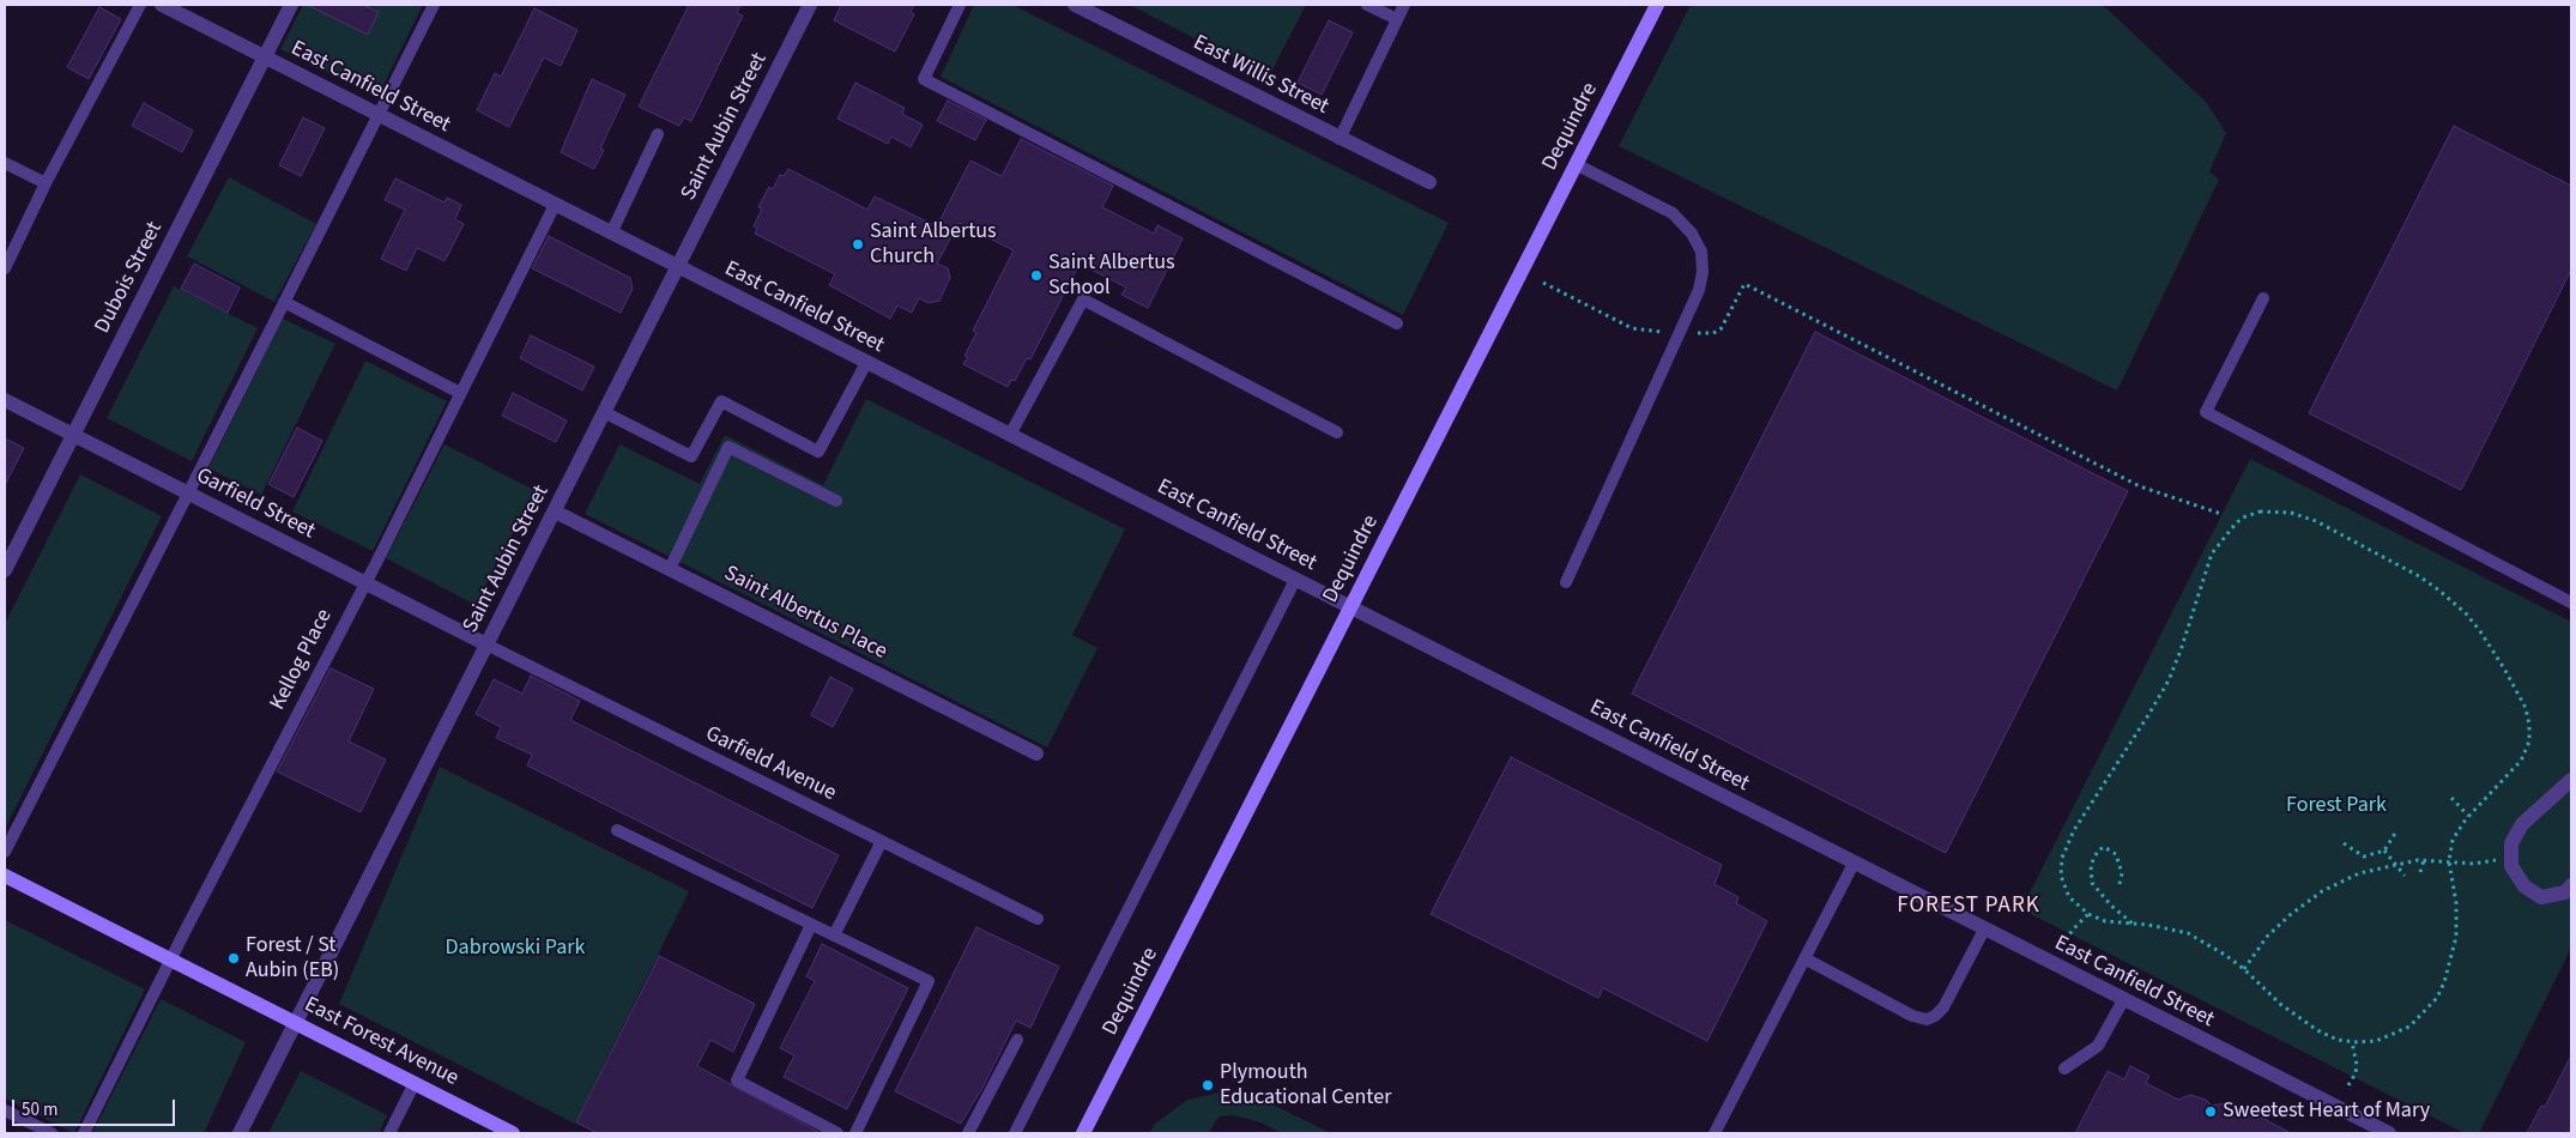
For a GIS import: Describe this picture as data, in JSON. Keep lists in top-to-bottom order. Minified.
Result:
{"streets":{"street":["East Willis Street","East Canfield Street","Saint Aubin Street","Dequindre","Dubois Street","Garfield Street","Saint Albertus Place","East Forest Avenue"],"lane":["Kellog Place","Garfield Avenue"]},"crossings":[["East Canfield Street","Saint Aubin Street"],["East Canfield Street","Dequindre"],["East Canfield Street","Dubois Street"],["East Canfield Street","Kellog Place"],["Saint Aubin Street","Garfield Street"],["Saint Aubin Street","Saint Albertus Place"],["Saint Aubin Street","Garfield Avenue"],["Saint Aubin Street","East Forest Avenue"],["Dubois Street","Garfield Street"],["Garfield Street","Kellog Place"],["Garfield Street","Garfield Avenue"],["Kellog Place","East Forest Avenue"]],"districts":["FOREST PARK"],"parks":["Forest Park","Dabrowski Park"],"places":["Saint Albertus Church","Saint Albertus School","Forest / St Aubin (EB)","Plymouth Educational Center","Sweetest Heart of Mary"],"scale_bar":"50 m"}
